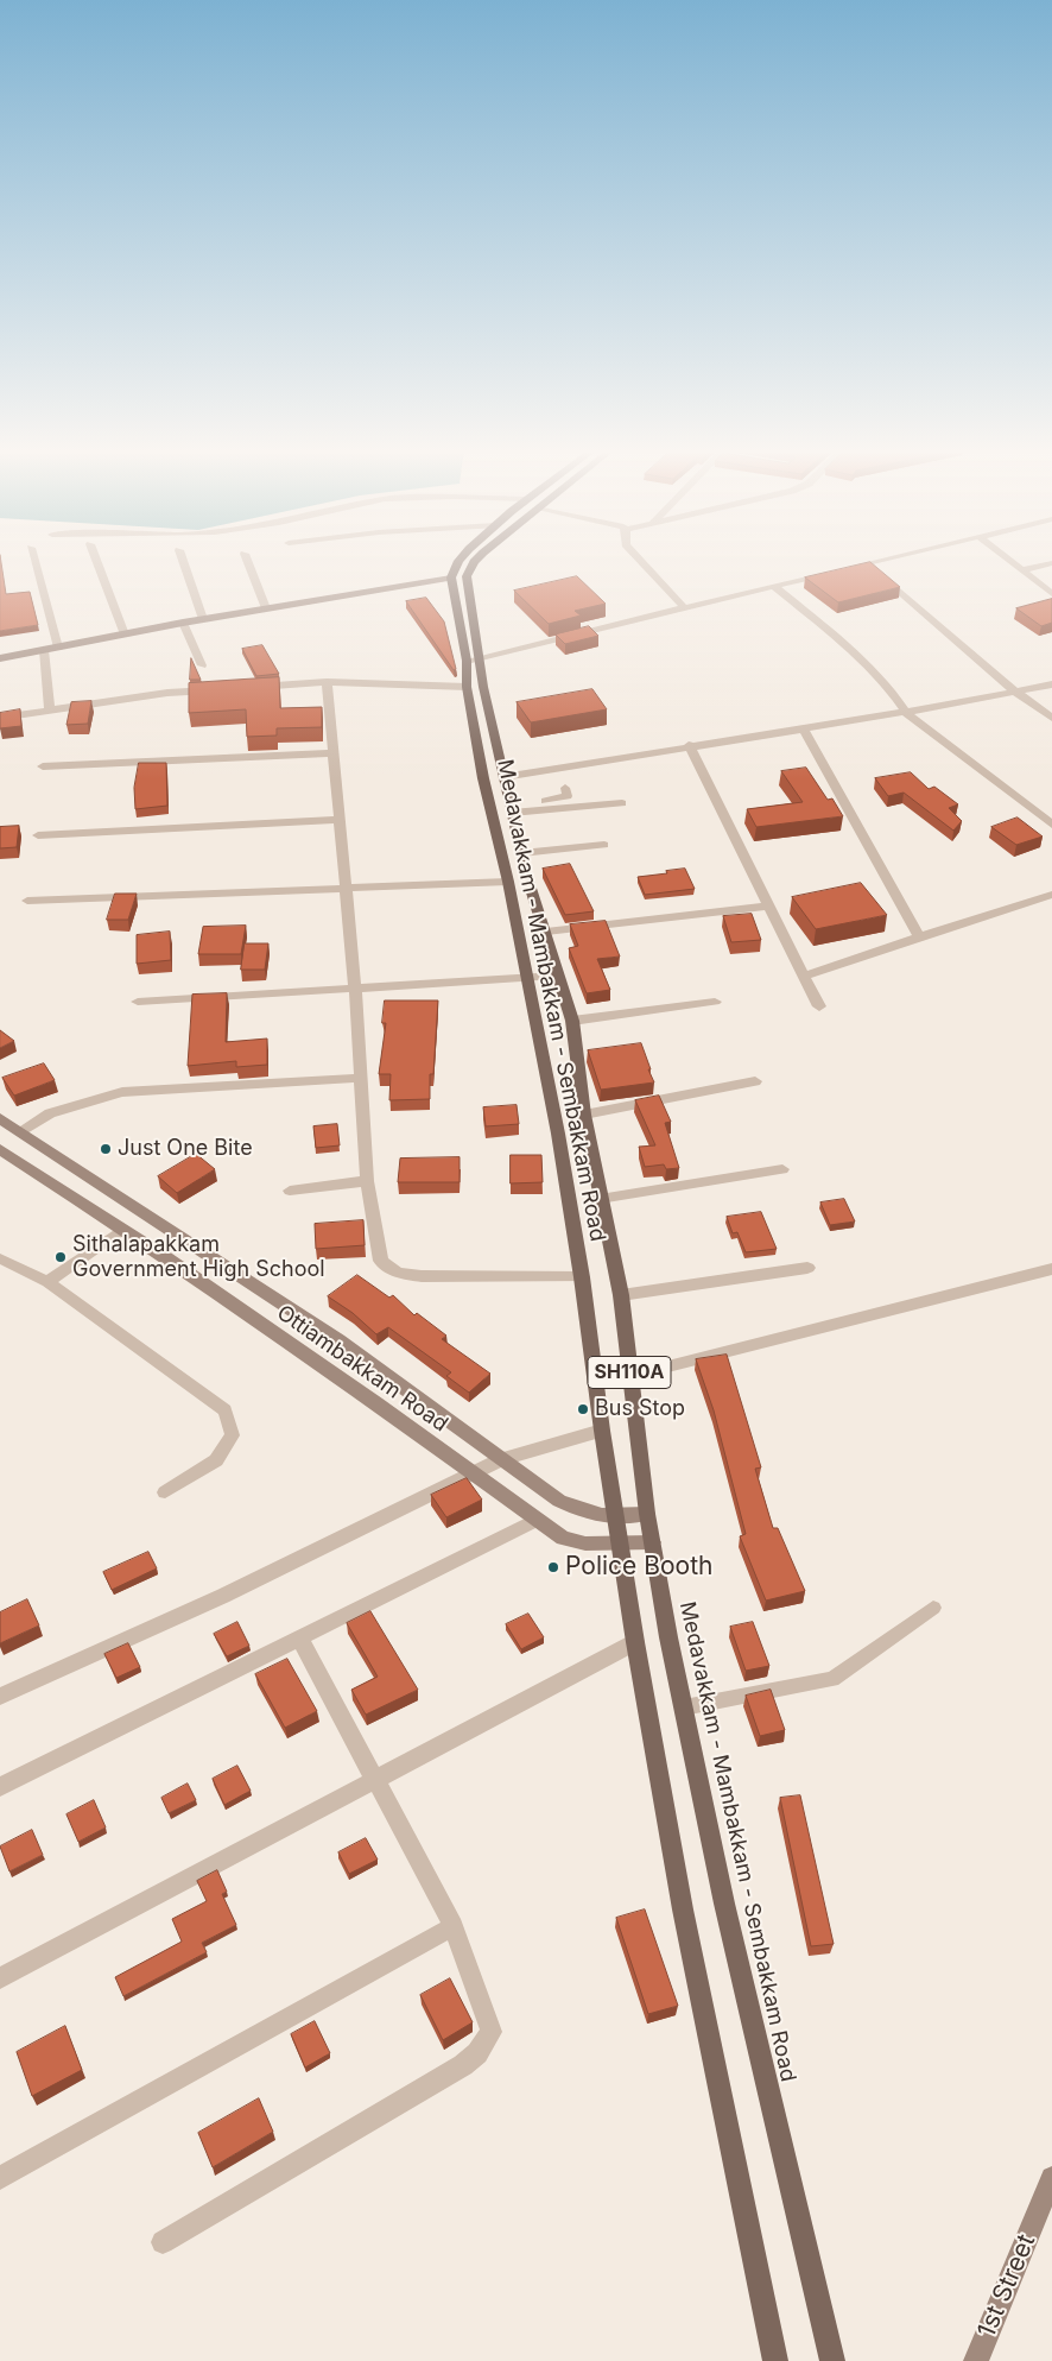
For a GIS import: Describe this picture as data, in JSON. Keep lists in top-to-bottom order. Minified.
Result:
{"streets":{"main road":["Medavakkam - Mambakkam - Sembakkam Road","SH110A"],"street":["Ottiambakkam Road","1st Street"]},"crossings":[["Medavakkam - Mambakkam - Sembakkam Road","Ottiambakkam Road"]],"places":["Just One Bite","Sithalapakkam Government High School","Bus Stop","Police Booth"]}
